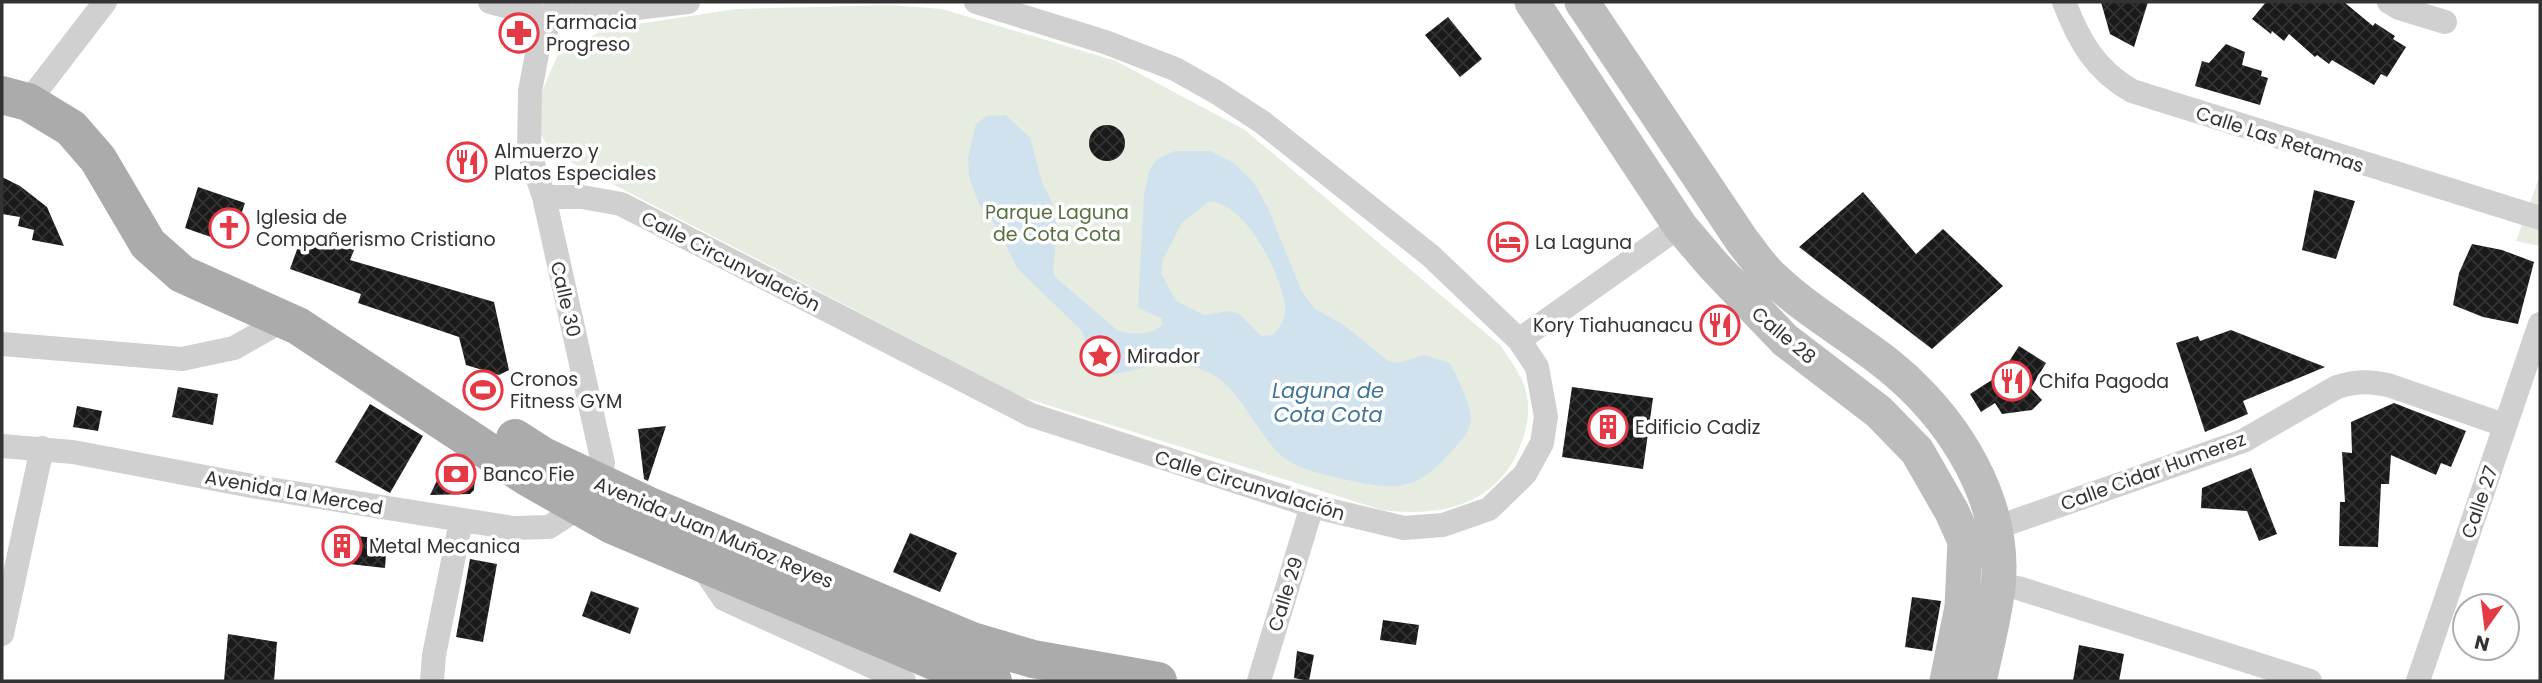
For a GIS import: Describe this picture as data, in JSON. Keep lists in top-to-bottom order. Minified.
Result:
{"streets":{"main road":["Calle 28","Avenida Juan Muñoz Reyes"],"street":["Calle Las Retamas","Calle Circunvalación","Calle 30","Calle Cidar Humerez","Avenida La Merced","Calle 27","Calle 29"]},"crossings":[["Calle Circunvalación","Calle 30"],["Calle Circunvalación","Calle 29"],["Calle 30","Avenida La Merced"],["Calle 30","Avenida Juan Muñoz Reyes"],["Calle 28","Calle Cidar Humerez"],["Calle Cidar Humerez","Calle 27"],["Avenida La Merced","Avenida Juan Muñoz Reyes"]],"water":["Laguna de Cota Cota"],"parks":["Parque Laguna de Cota Cota"],"places":{"pharmacy":["Farmacia Progreso"],"restaurant":["Almuerzo y Platos Especiales","Kory Tiahuanacu","Chifa Pagoda"],"church":["Iglesia de Compañerismo Cristiano"],"hotel":["La Laguna"],"place":["Mirador"],"sports":["Cronos Fitness GYM"],"building":["Edificio Cadiz","Metal Mecanica"],"bank":["Banco Fie"]},"north":"bottom"}
